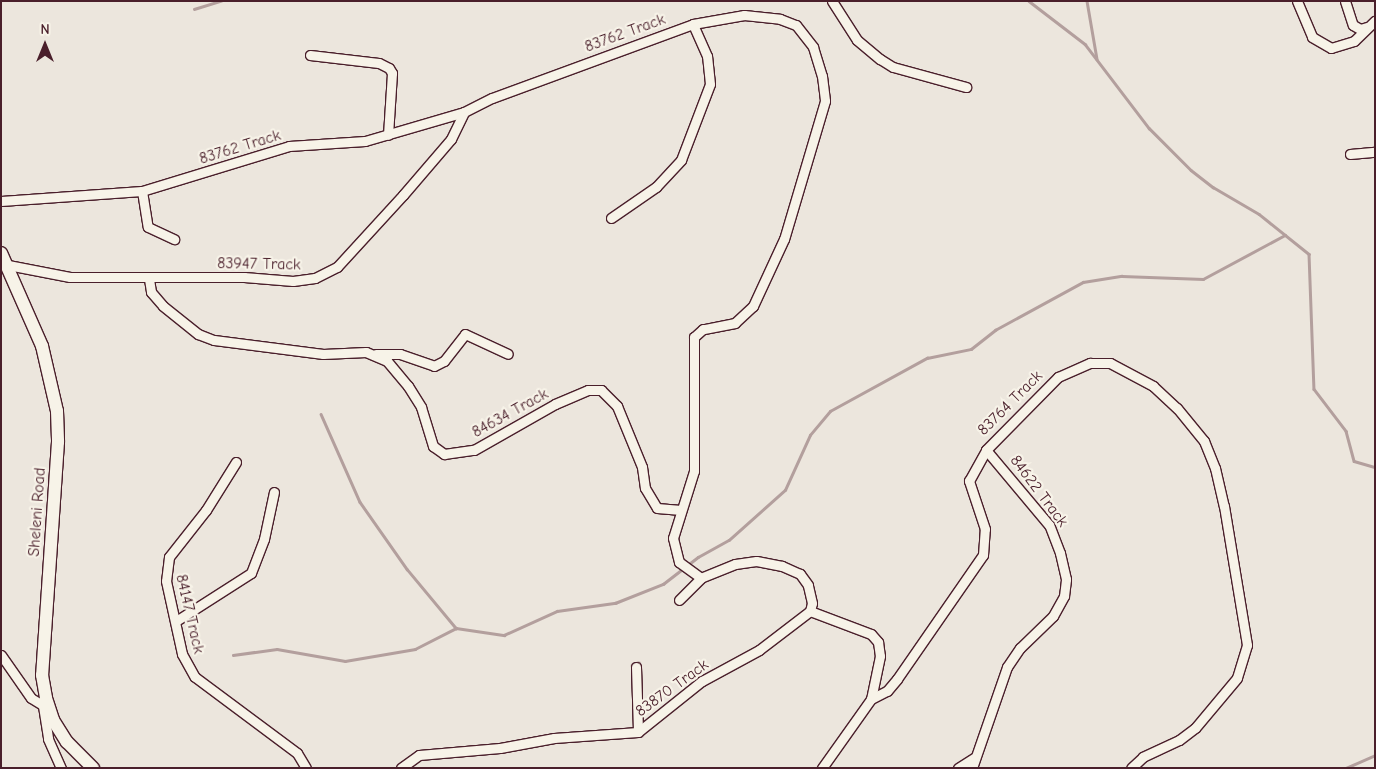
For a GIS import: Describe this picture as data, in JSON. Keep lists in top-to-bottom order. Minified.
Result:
{"streets":{"street":["83762 Track","83947 Track","83764 Track","84634 Track","84622 Track","Sheleni Road","84147 Track","83870 Track"]},"crossings":[["83762 Track","83947 Track"],["83762 Track","84634 Track"],["83947 Track","Sheleni Road"],["83764 Track","84622 Track"]],"north":"top"}
